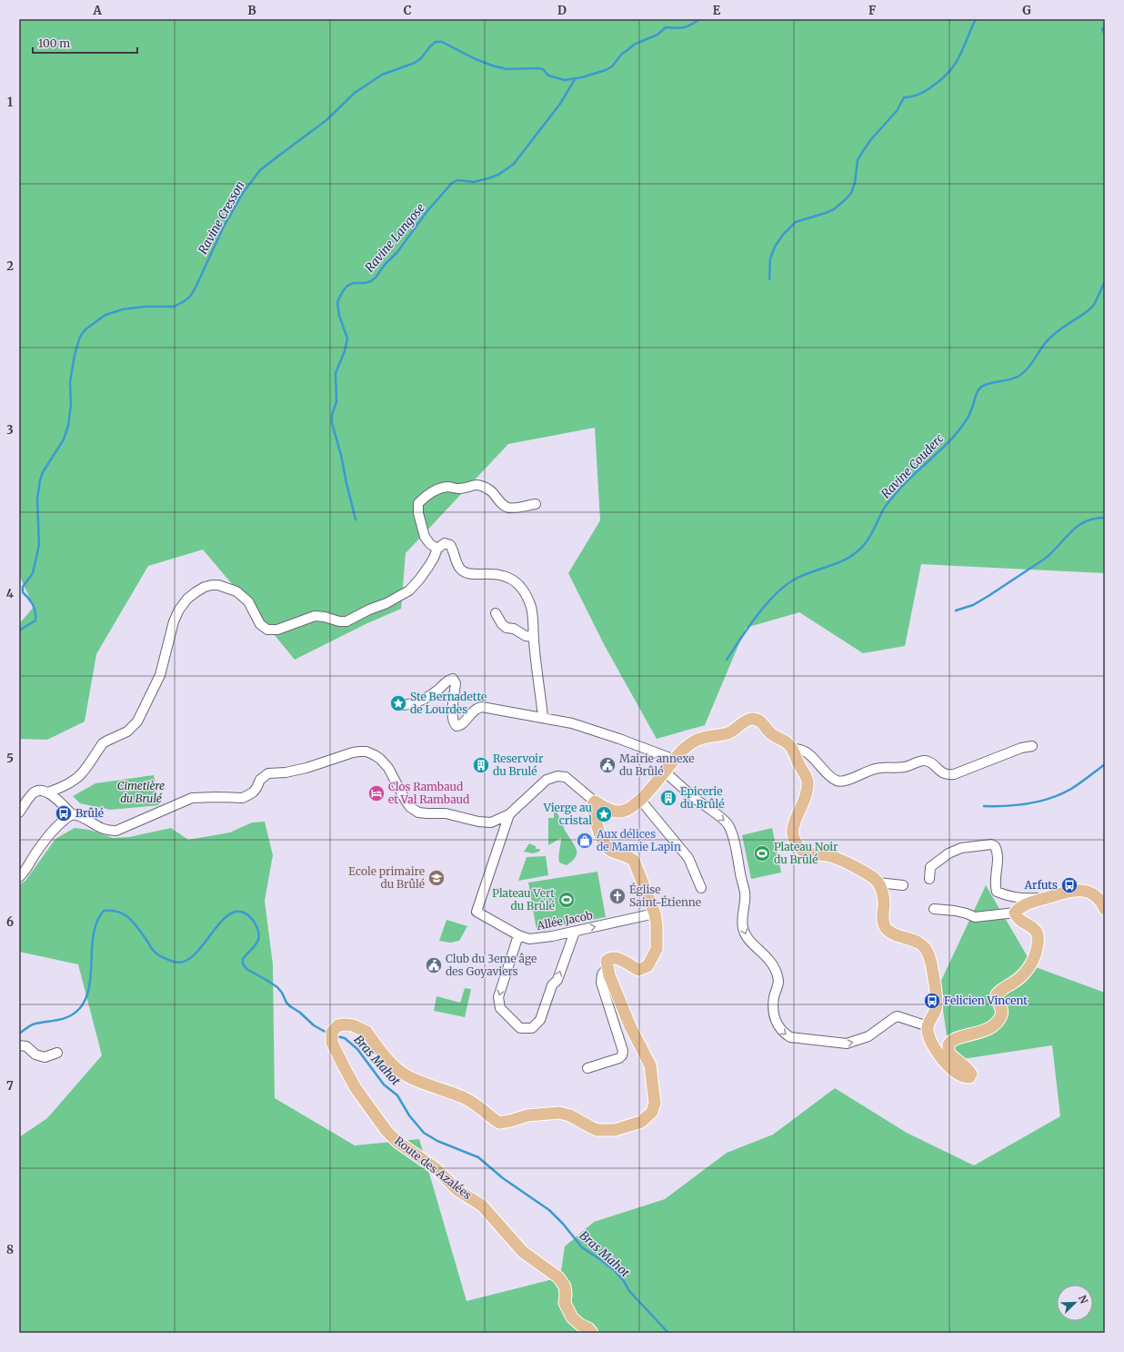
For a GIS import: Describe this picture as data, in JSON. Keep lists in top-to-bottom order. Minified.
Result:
{"streets":{"main road":["Route des Azalées"],"street":["Allée Jacob"]},"water":["Ravine Cresson","Ravine Langose","Ravine Couderc","Bras Mahot"],"parks":["Cimetière du Brulé"],"places":{"place":["Ste Bernadette de Lourdes","Vierge au cristal"],"building":["Reservoir du Brulé","Epicerie du Brûlé"],"public building":["Mairie annexe du Brûlé","Club du 3eme âge des Goyaviers"],"hotel":["Clos Rambaud et Val Rambaud"],"bus stop":["Brûlé","Arfuts","Felicien Vincent"],"shop":["Aux délices de Mamie Lapin"],"sports":["Plateau Noir du Brûlé","Plateau Vert du Brûlé"],"school or university":["Ecole primaire du Brûlé"],"church":["Église Saint-Étienne"]},"scale_bar":"100 m","north":"top right","grid":{"columns":["A","B","C","D","E","F","G"],"rows":["1","2","3","4","5","6","7","8"]}}
